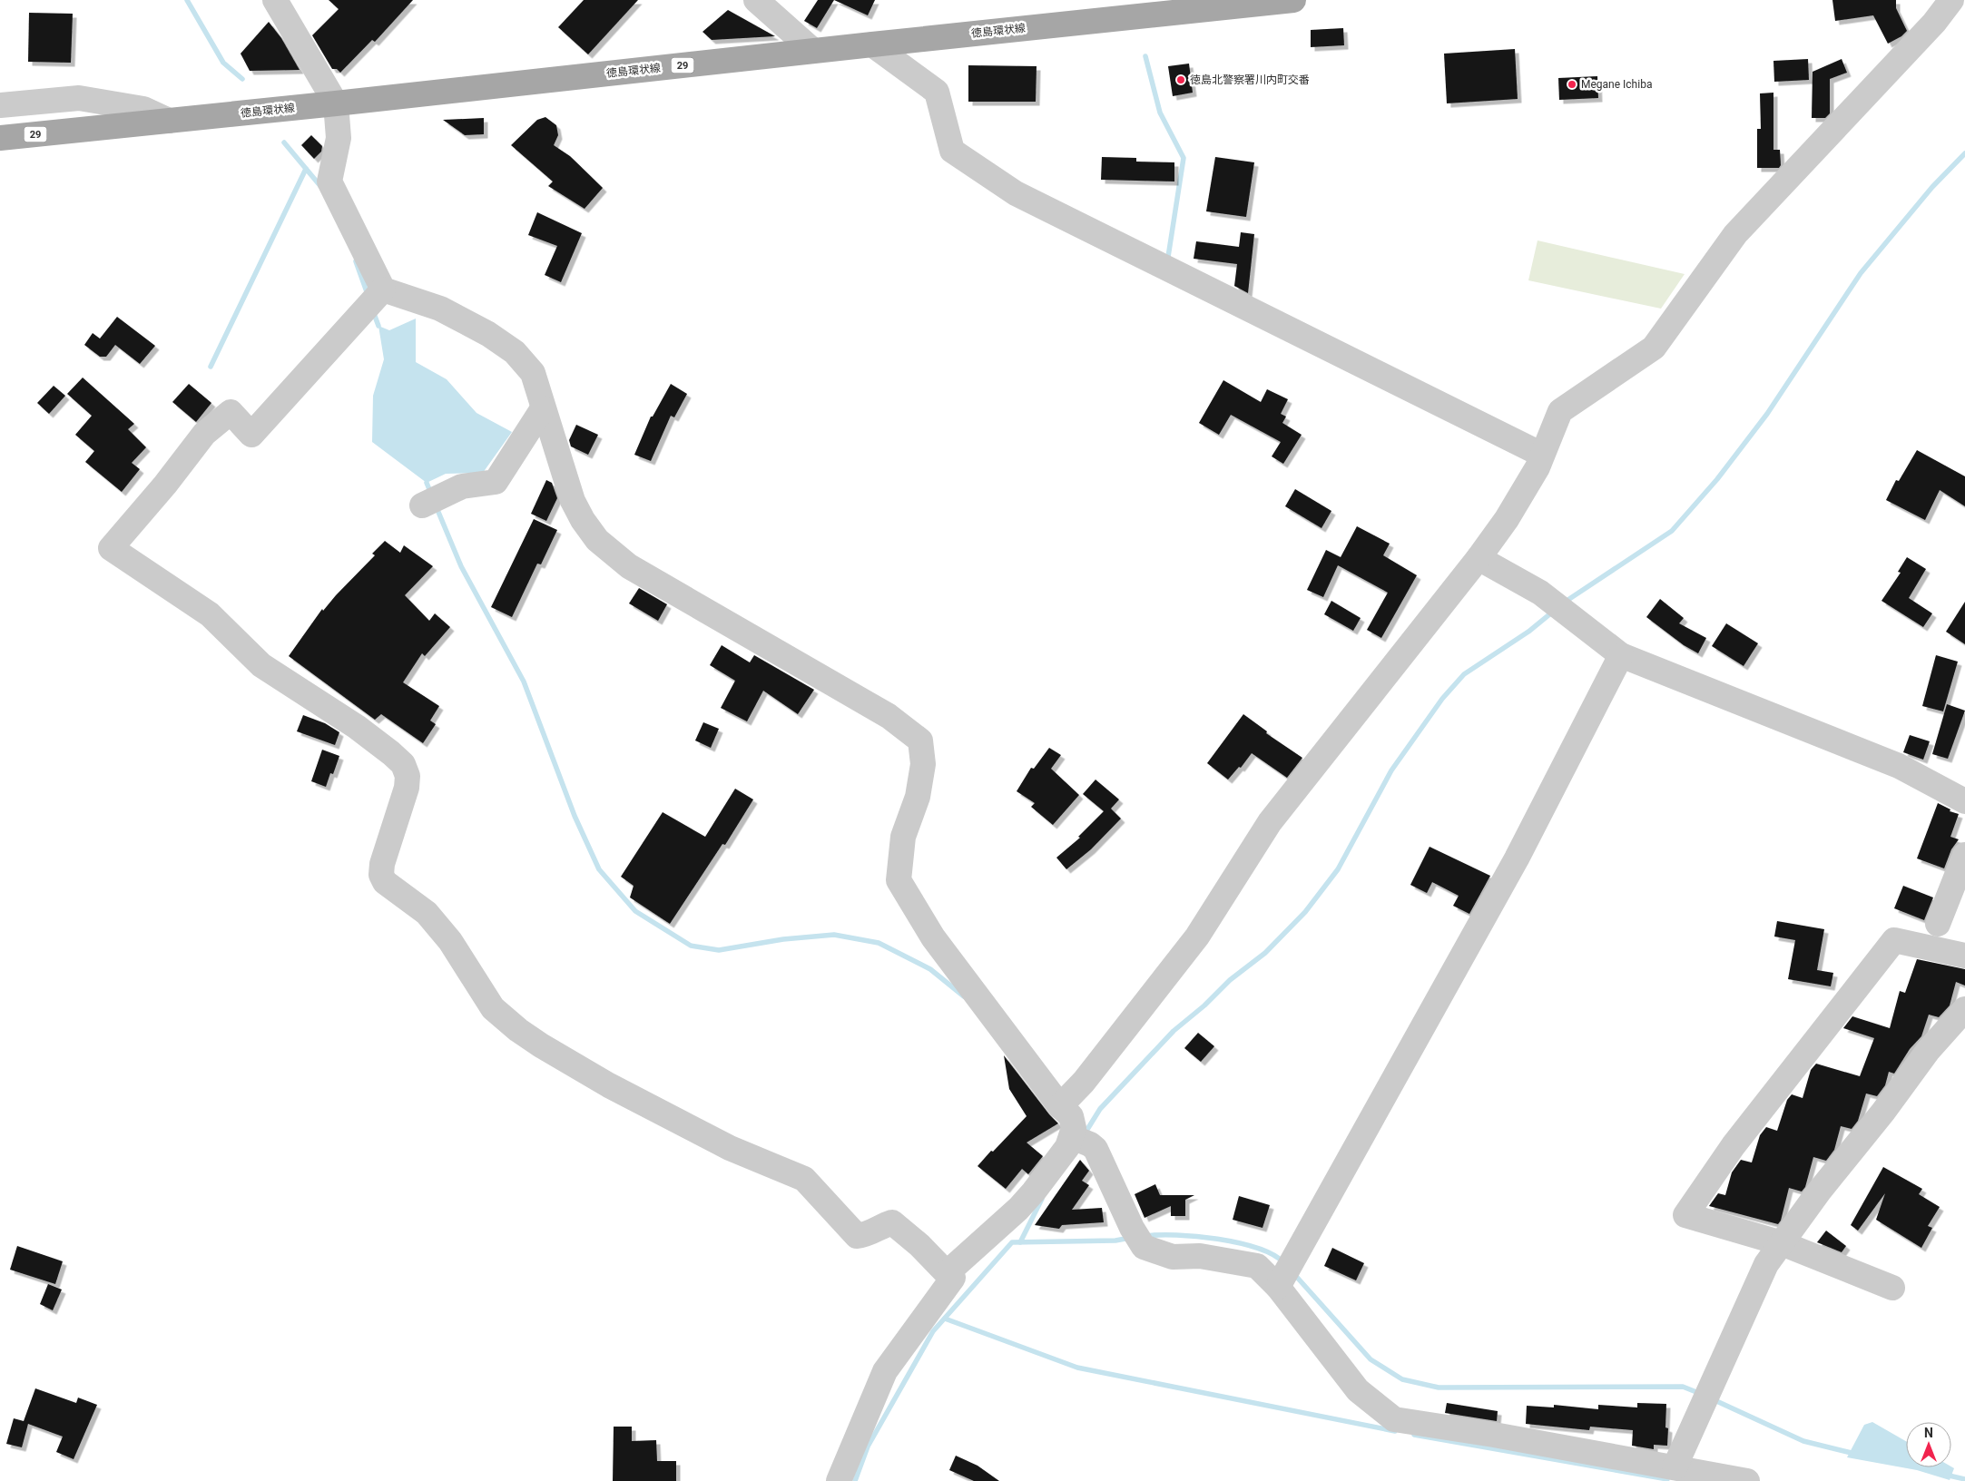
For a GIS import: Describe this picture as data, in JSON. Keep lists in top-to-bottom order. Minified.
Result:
{"streets":{"main road":["徳島環状線","29"]},"places":["徳島北警察署川内町交番","Megane Ichiba"],"north":"top"}
